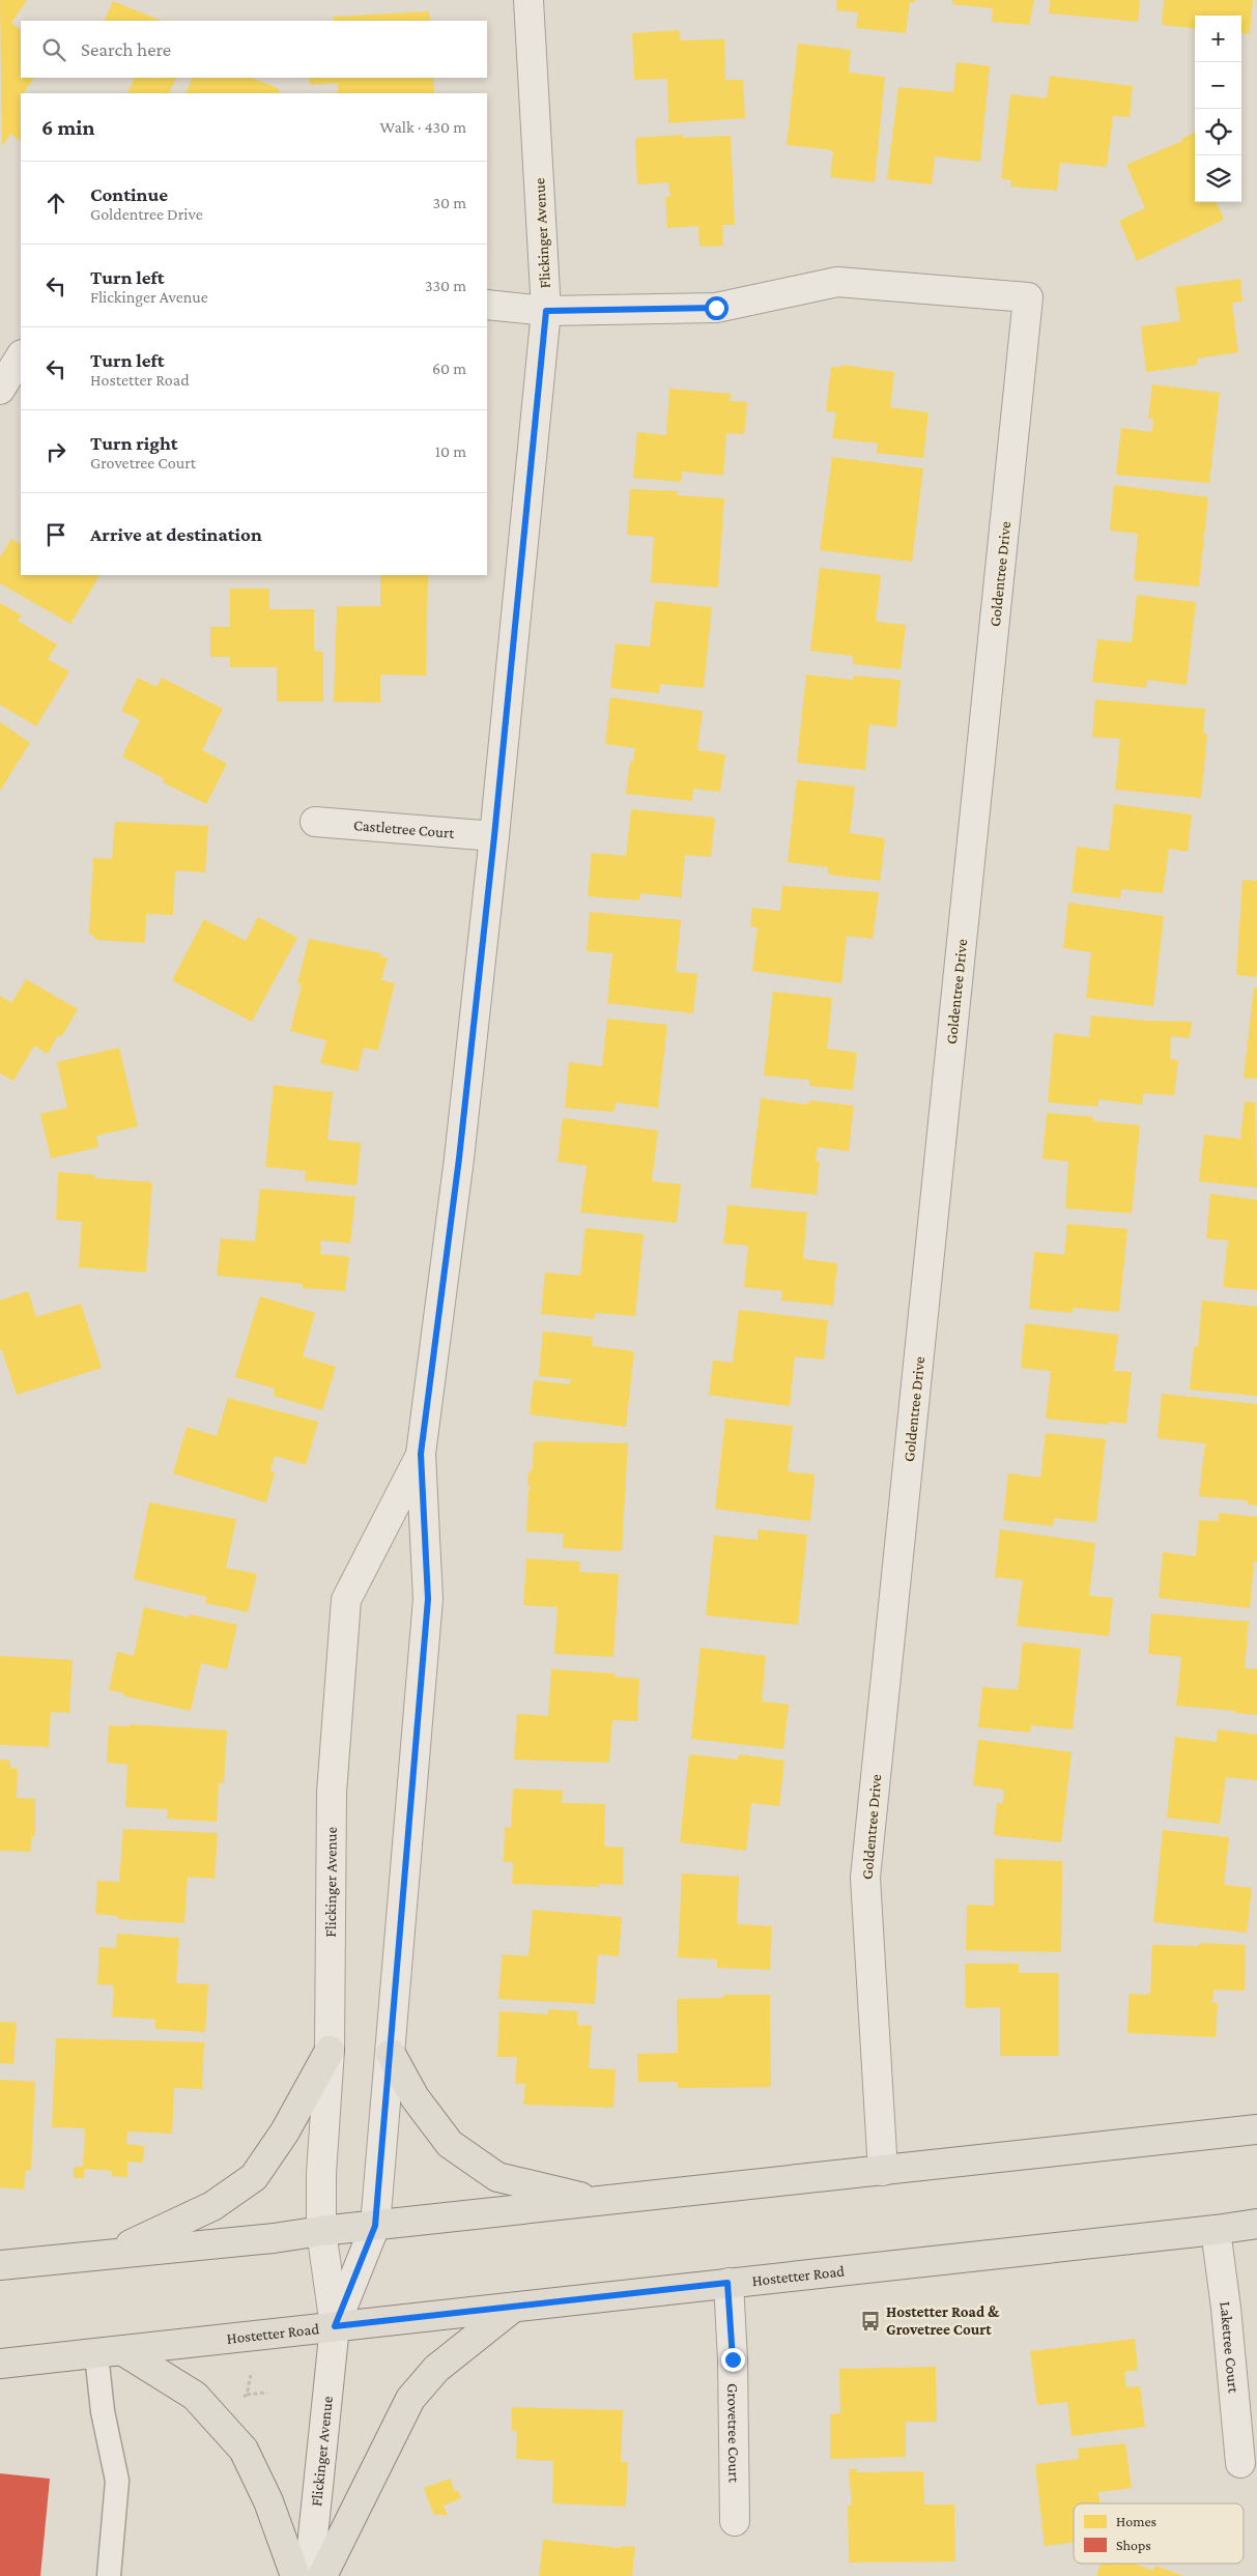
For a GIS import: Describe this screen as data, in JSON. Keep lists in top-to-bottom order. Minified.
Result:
{"streets":{"main road":["Hostetter Road"],"street":["Flickinger Avenue","Goldentree Drive","Castletree Court","Laketree Court","Grovetree Court"]},"crossings":[["Flickinger Avenue","Goldentree Drive"],["Flickinger Avenue","Castletree Court"],["Flickinger Avenue","Hostetter Road"],["Hostetter Road","Laketree Court"],["Hostetter Road","Grovetree Court"]],"places":{"bus stop":["Hostetter Road & Grovetree Court"]},"legend":["Homes","Shops"],"page":{"map_buttons":["+","−"],"search":"Search here","heading":["6 min","Walk · 430 m"],"list":[["Continue","Goldentree Drive","30 m"],["Turn left","Flickinger Avenue","330 m"],["Turn left","Hostetter Road","60 m"],["Turn right","Grovetree Court","10 m"],"Arrive at destination"]}}
